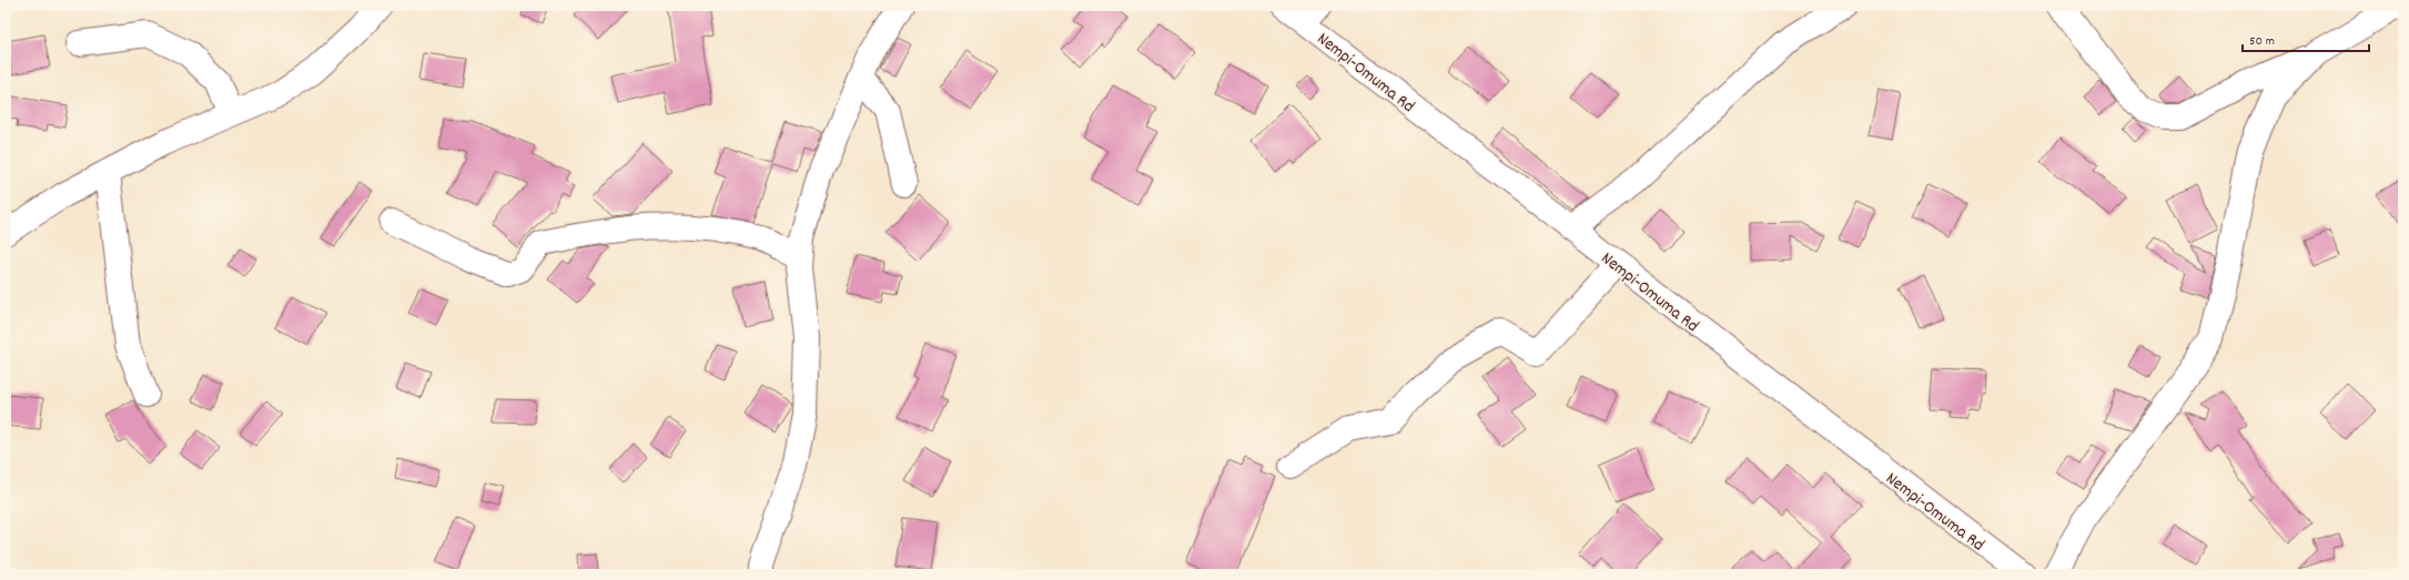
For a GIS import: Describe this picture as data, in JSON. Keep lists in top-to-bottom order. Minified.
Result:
{"streets":{"street":["Nempi-Omuma Rd"]},"scale_bar":"50 m"}
